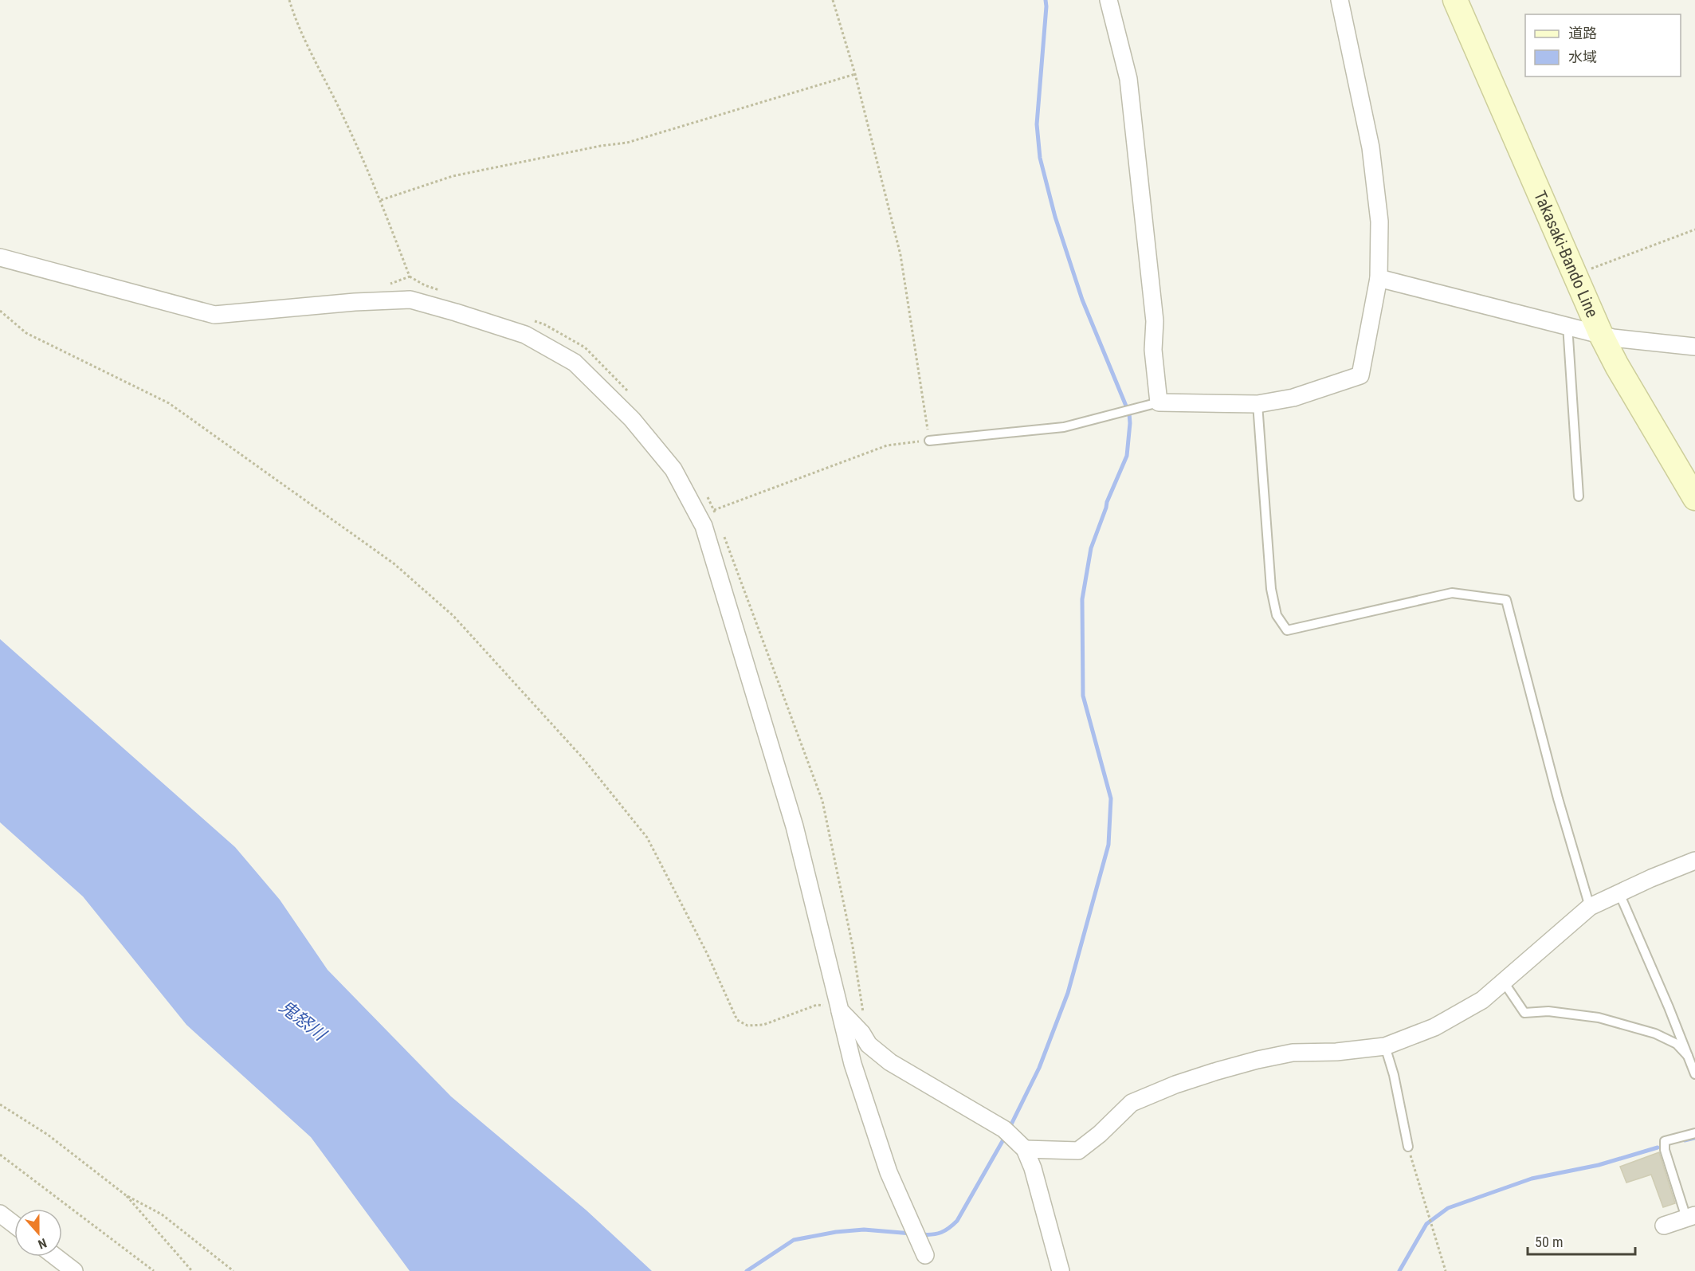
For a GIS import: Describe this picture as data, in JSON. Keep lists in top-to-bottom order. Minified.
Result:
{"streets":{"main road":["Takasaki-Bando Line"]},"water":["鬼怒川"],"legend":["道路","水域"],"scale_bar":"50 m","north":"bottom"}
